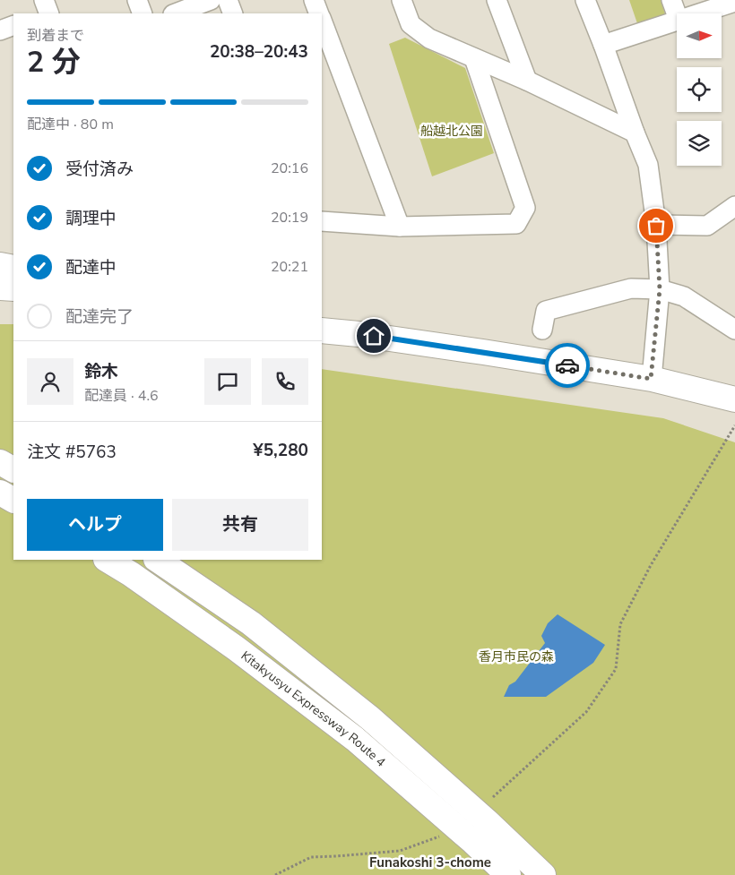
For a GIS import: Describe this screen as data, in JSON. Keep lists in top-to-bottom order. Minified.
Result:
{"streets":{"highway":["Kitakyusyu Expressway Route 4"]},"districts":["Funakoshi 3-chome"],"parks":["船越北公園","香月市民の森"],"north":"right","page":{"heading":["2 分","到着まで","20:38–20:43"],"panel":["鈴木","配達員 · 4.6","注文 #5763","¥5,280"],"bar":"配達中 · 80 m","list":[["受付済み","20:16"],["調理中","20:19"],["配達中","20:21"],"配達完了"],"buttons":["ヘルプ","共有"]}}
